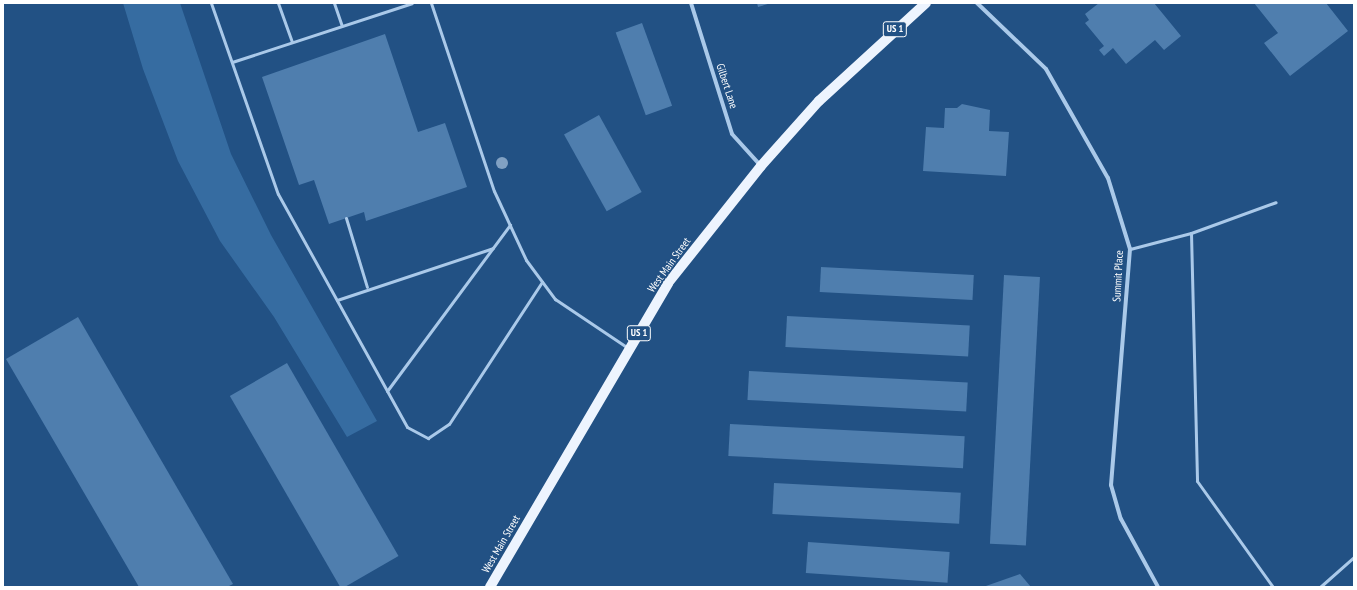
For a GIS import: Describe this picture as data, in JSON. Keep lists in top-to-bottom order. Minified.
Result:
{"streets":{"main road":["US 1","West Main Street"],"street":["Gilbert Lane","Summit Place"]},"crossings":[["Gilbert Lane","West Main Street"]]}
